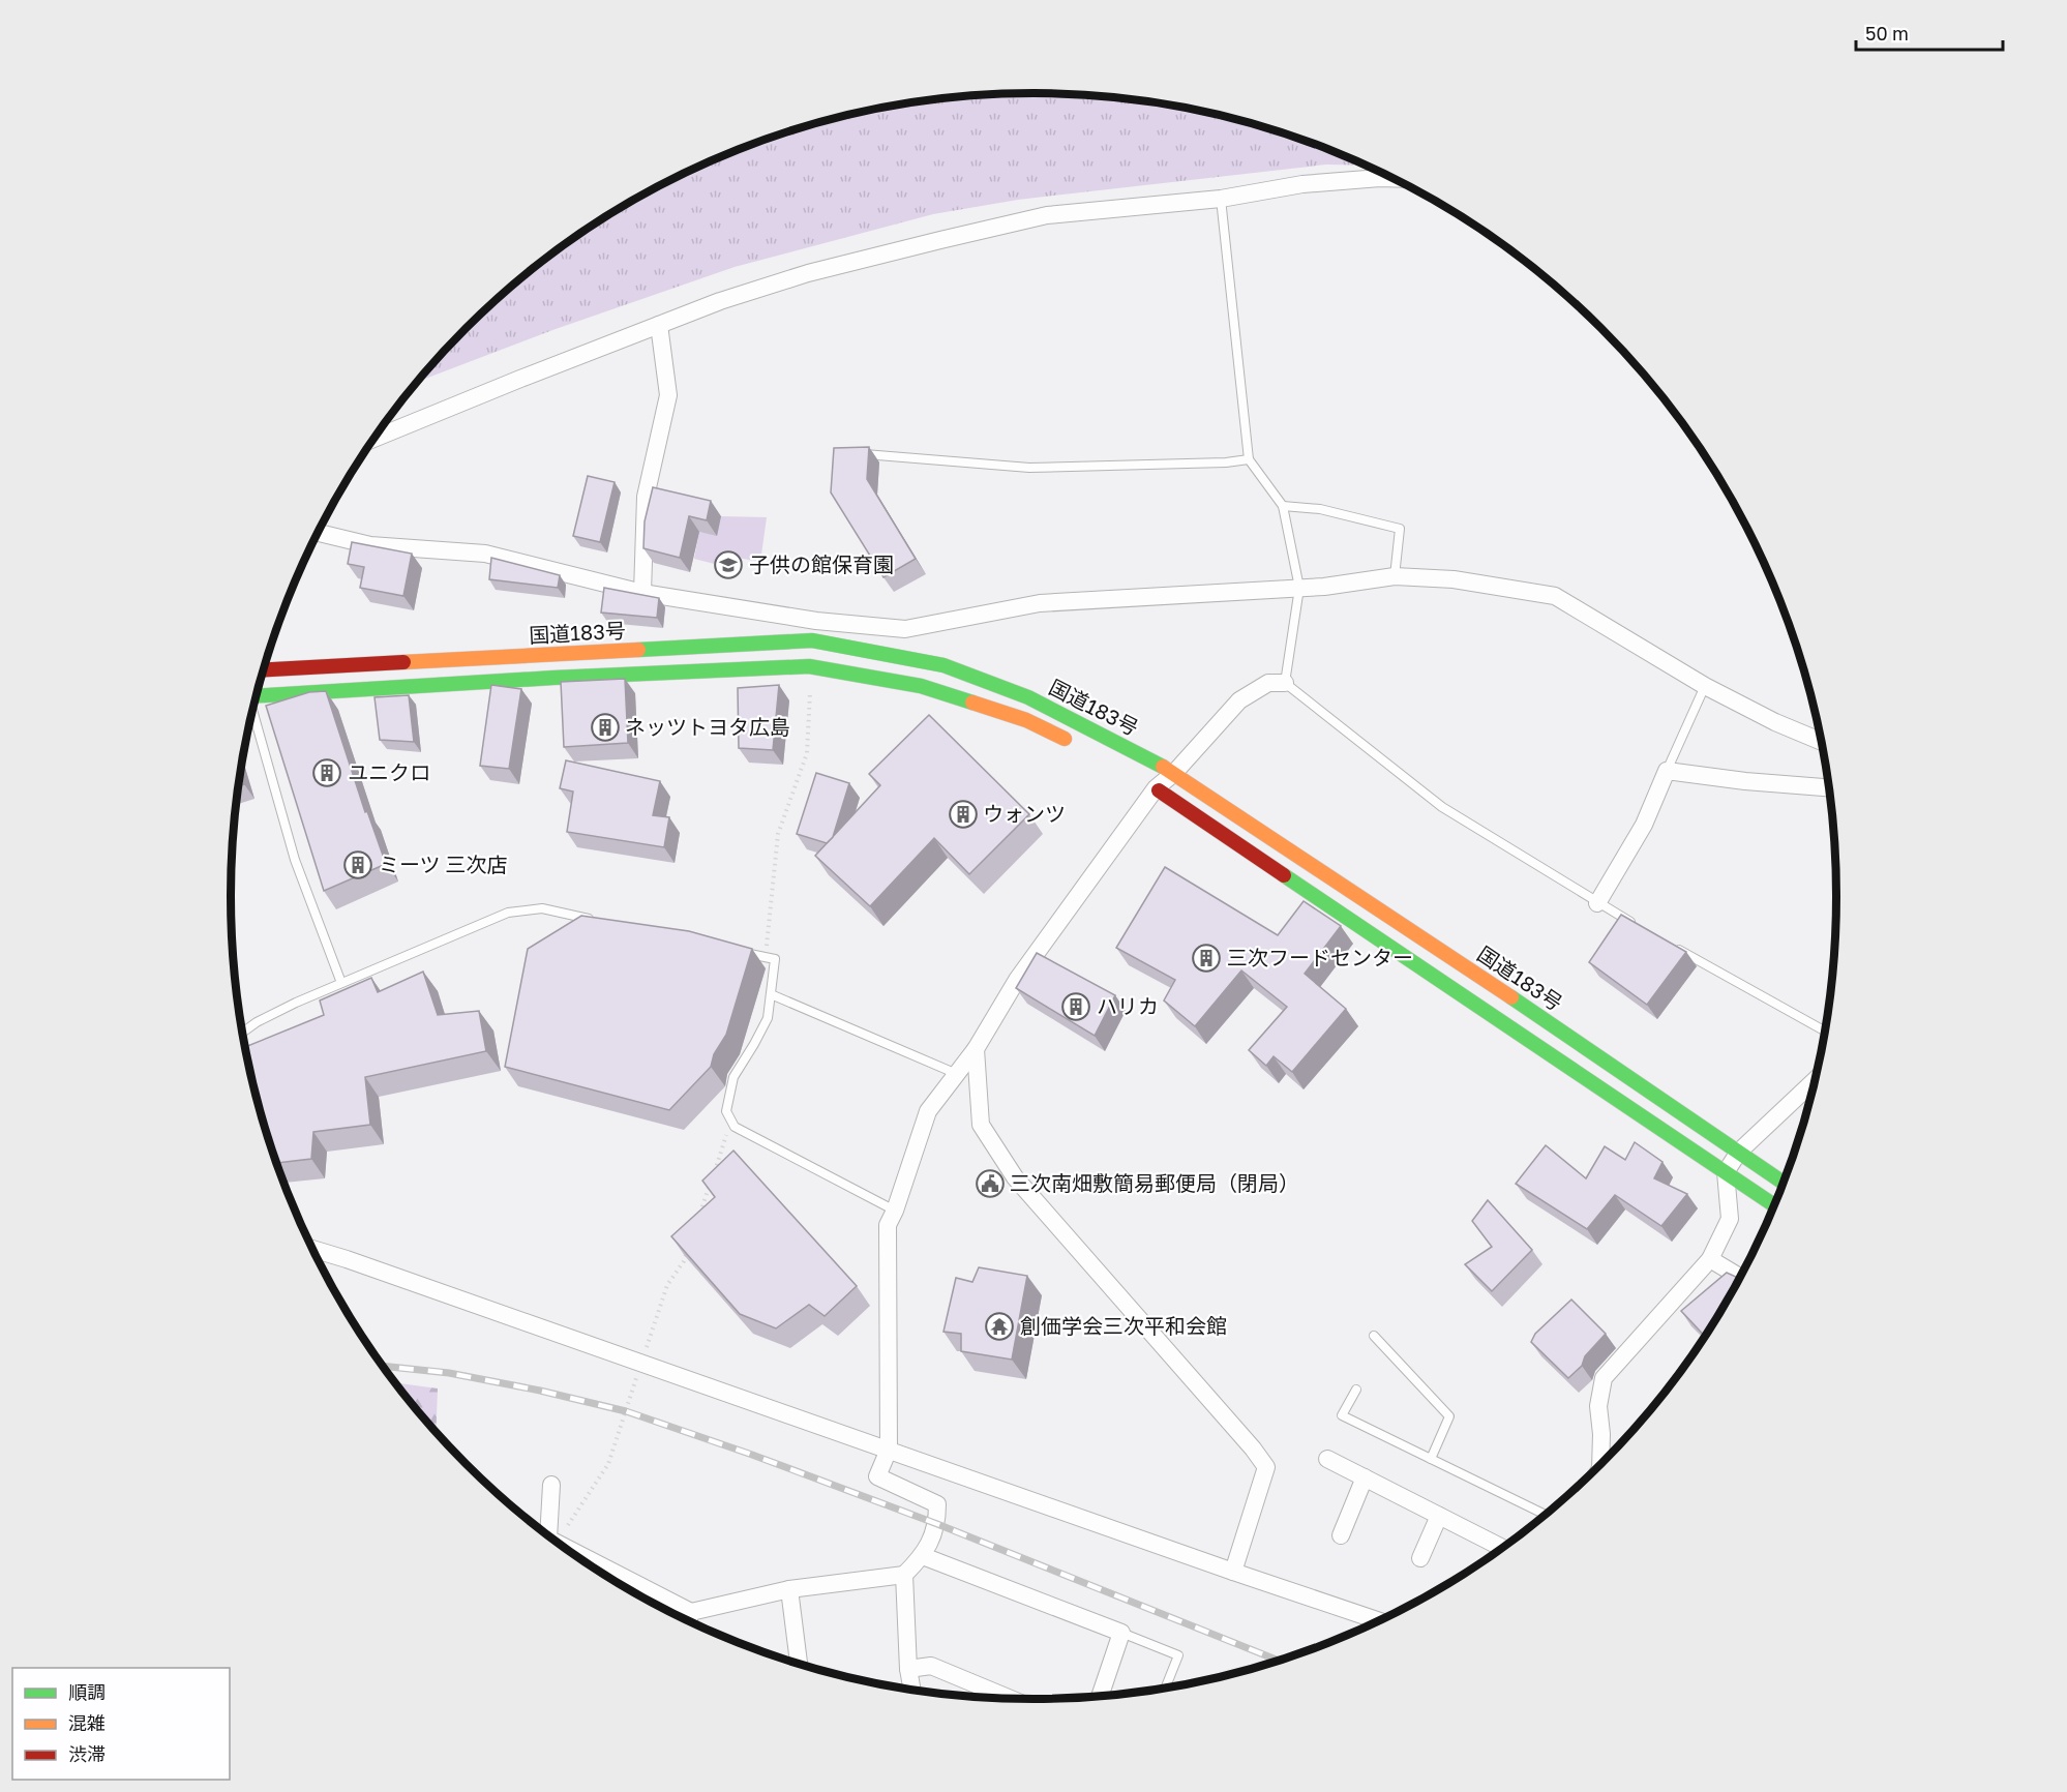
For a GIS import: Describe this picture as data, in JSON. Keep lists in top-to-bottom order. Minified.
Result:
{"streets":{"highway":["国道183号"]},"places":{"school or university":["子供の館保育園"],"building":["ネッツトヨタ広島","ユニクロ","ウォンツ","ミーツ 三次店","三次フードセンター","ハリカ"],"public building":["三次南畑敷簡易郵便局（閉局）"],"temple":["創価学会三次平和会館"]},"legend":["順調","混雑","渋滞"],"scale_bar":"50 m"}
